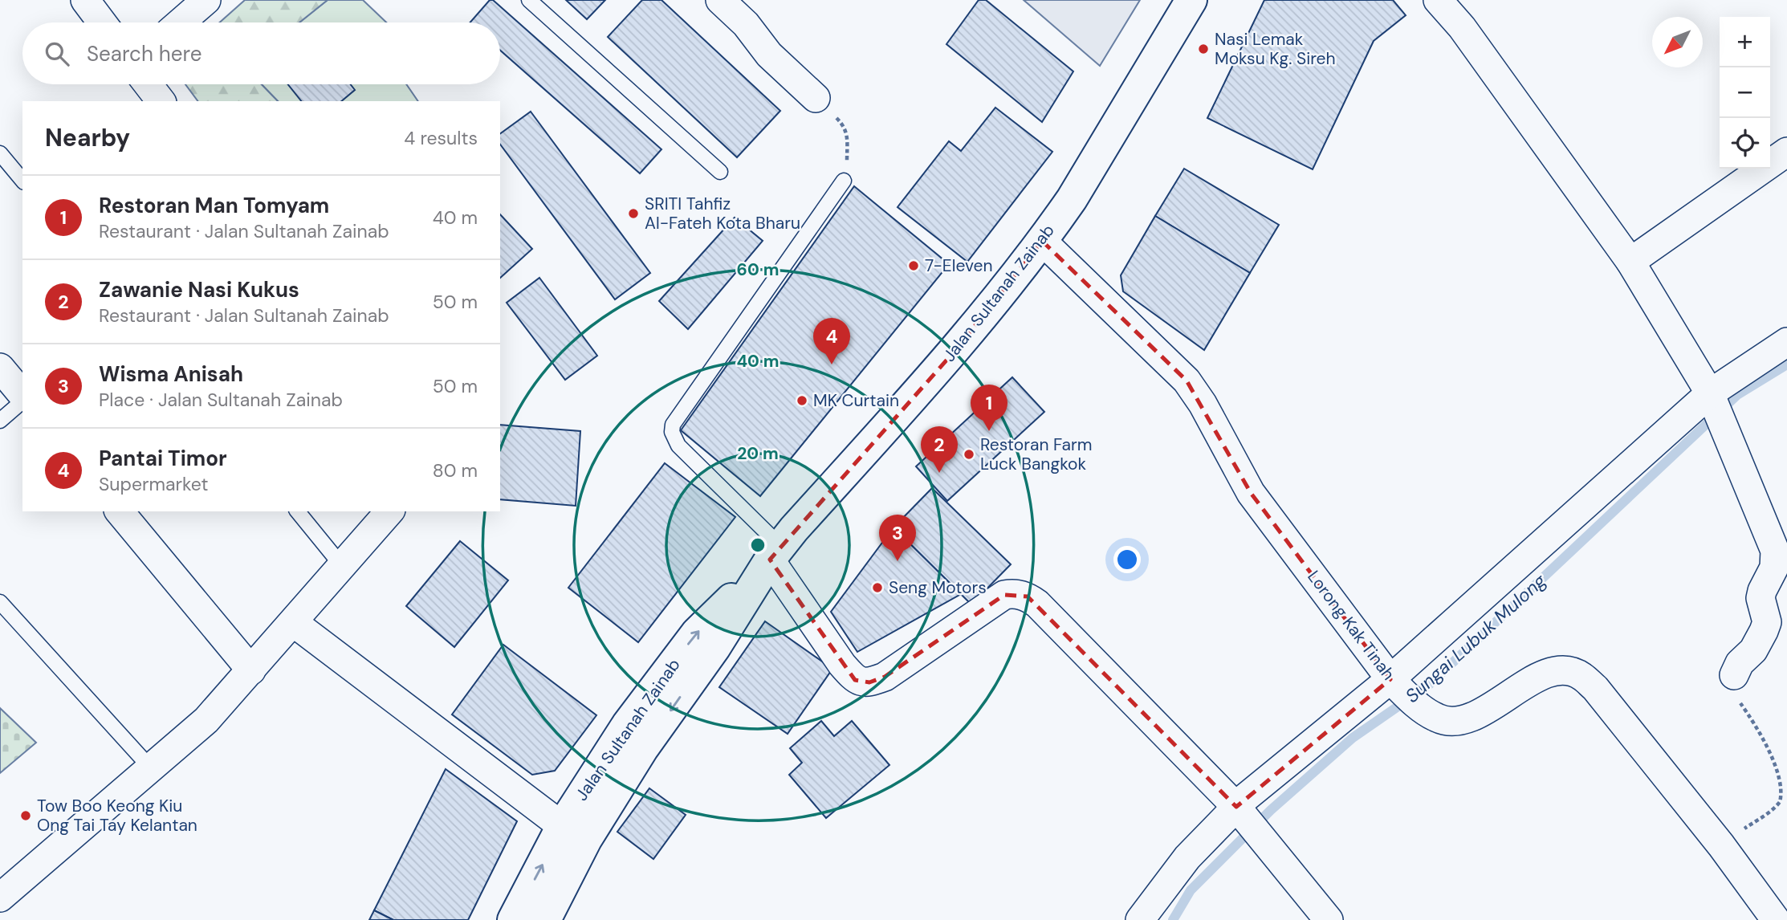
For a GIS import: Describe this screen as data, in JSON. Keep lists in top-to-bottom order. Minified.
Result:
{"streets":{"main road":["Jalan Sultanah Zainab"],"street":["Lorong Kak Tinah"]},"crossings":[["Jalan Sultanah Zainab","Lorong Kak Tinah"]],"water":["Sungai Lubuk Mulong"],"places":["Nasi Lemak Moksu Kg. Sireh","SRITI Tahfiz Al-Fateh Kota Bharu","7-Eleven","MK Curtain","Restoran Farm Luck Bangkok","Seng Motors","Tow Boo Keong Kiu Ong Tai Tay Kelantan"],"north":"bottom left","page":{"map_buttons":["+","−"],"search":"Search here","heading":["Nearby","4 results"],"list":[{"mark":"1","name":"Restoran Man Tomyam","note":"Restaurant · Jalan Sultanah Zainab","value":"40 m"},{"mark":"2","name":"Zawanie Nasi Kukus","note":"Restaurant · Jalan Sultanah Zainab","value":"50 m"},{"mark":"3","name":"Wisma Anisah","note":"Place · Jalan Sultanah Zainab","value":"50 m"},{"mark":"4","name":"Pantai Timor","note":"Supermarket","value":"80 m"}],"pins":["4","1","2","3"]},"rings":["60 m","40 m","20 m"]}
